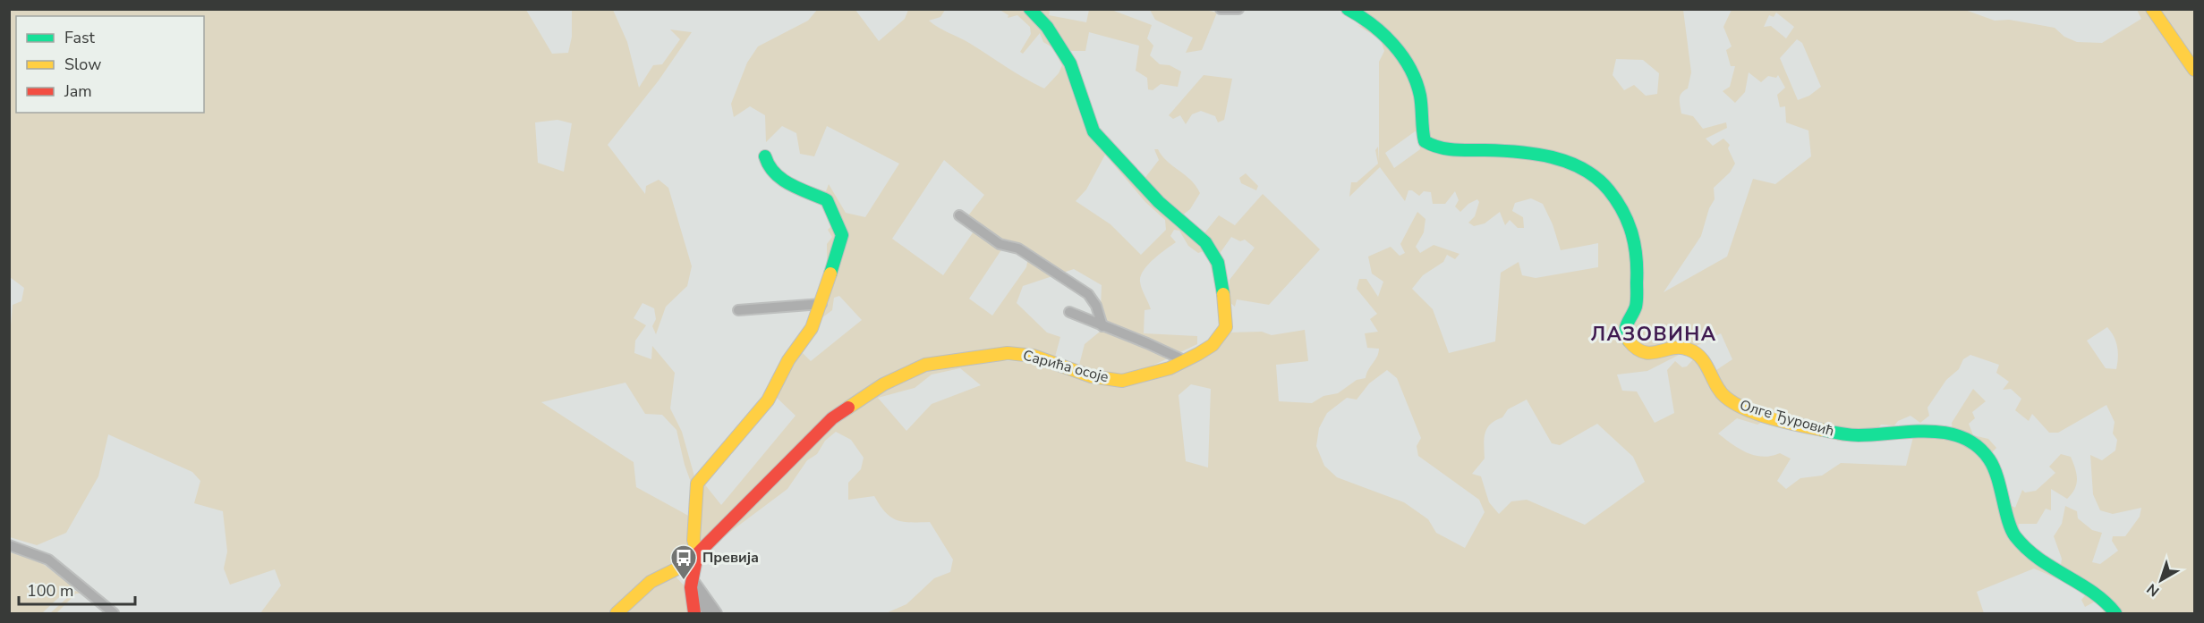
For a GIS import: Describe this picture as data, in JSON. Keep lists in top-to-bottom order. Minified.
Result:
{"streets":{"street":["Сарића осоје","Олге Ђуровић"]},"districts":["ЛАЗОВИНА"],"places":{"bus stop":["Превија"]},"legend":["Fast","Slow","Jam"],"scale_bar":"100 m","north":"bottom left"}
